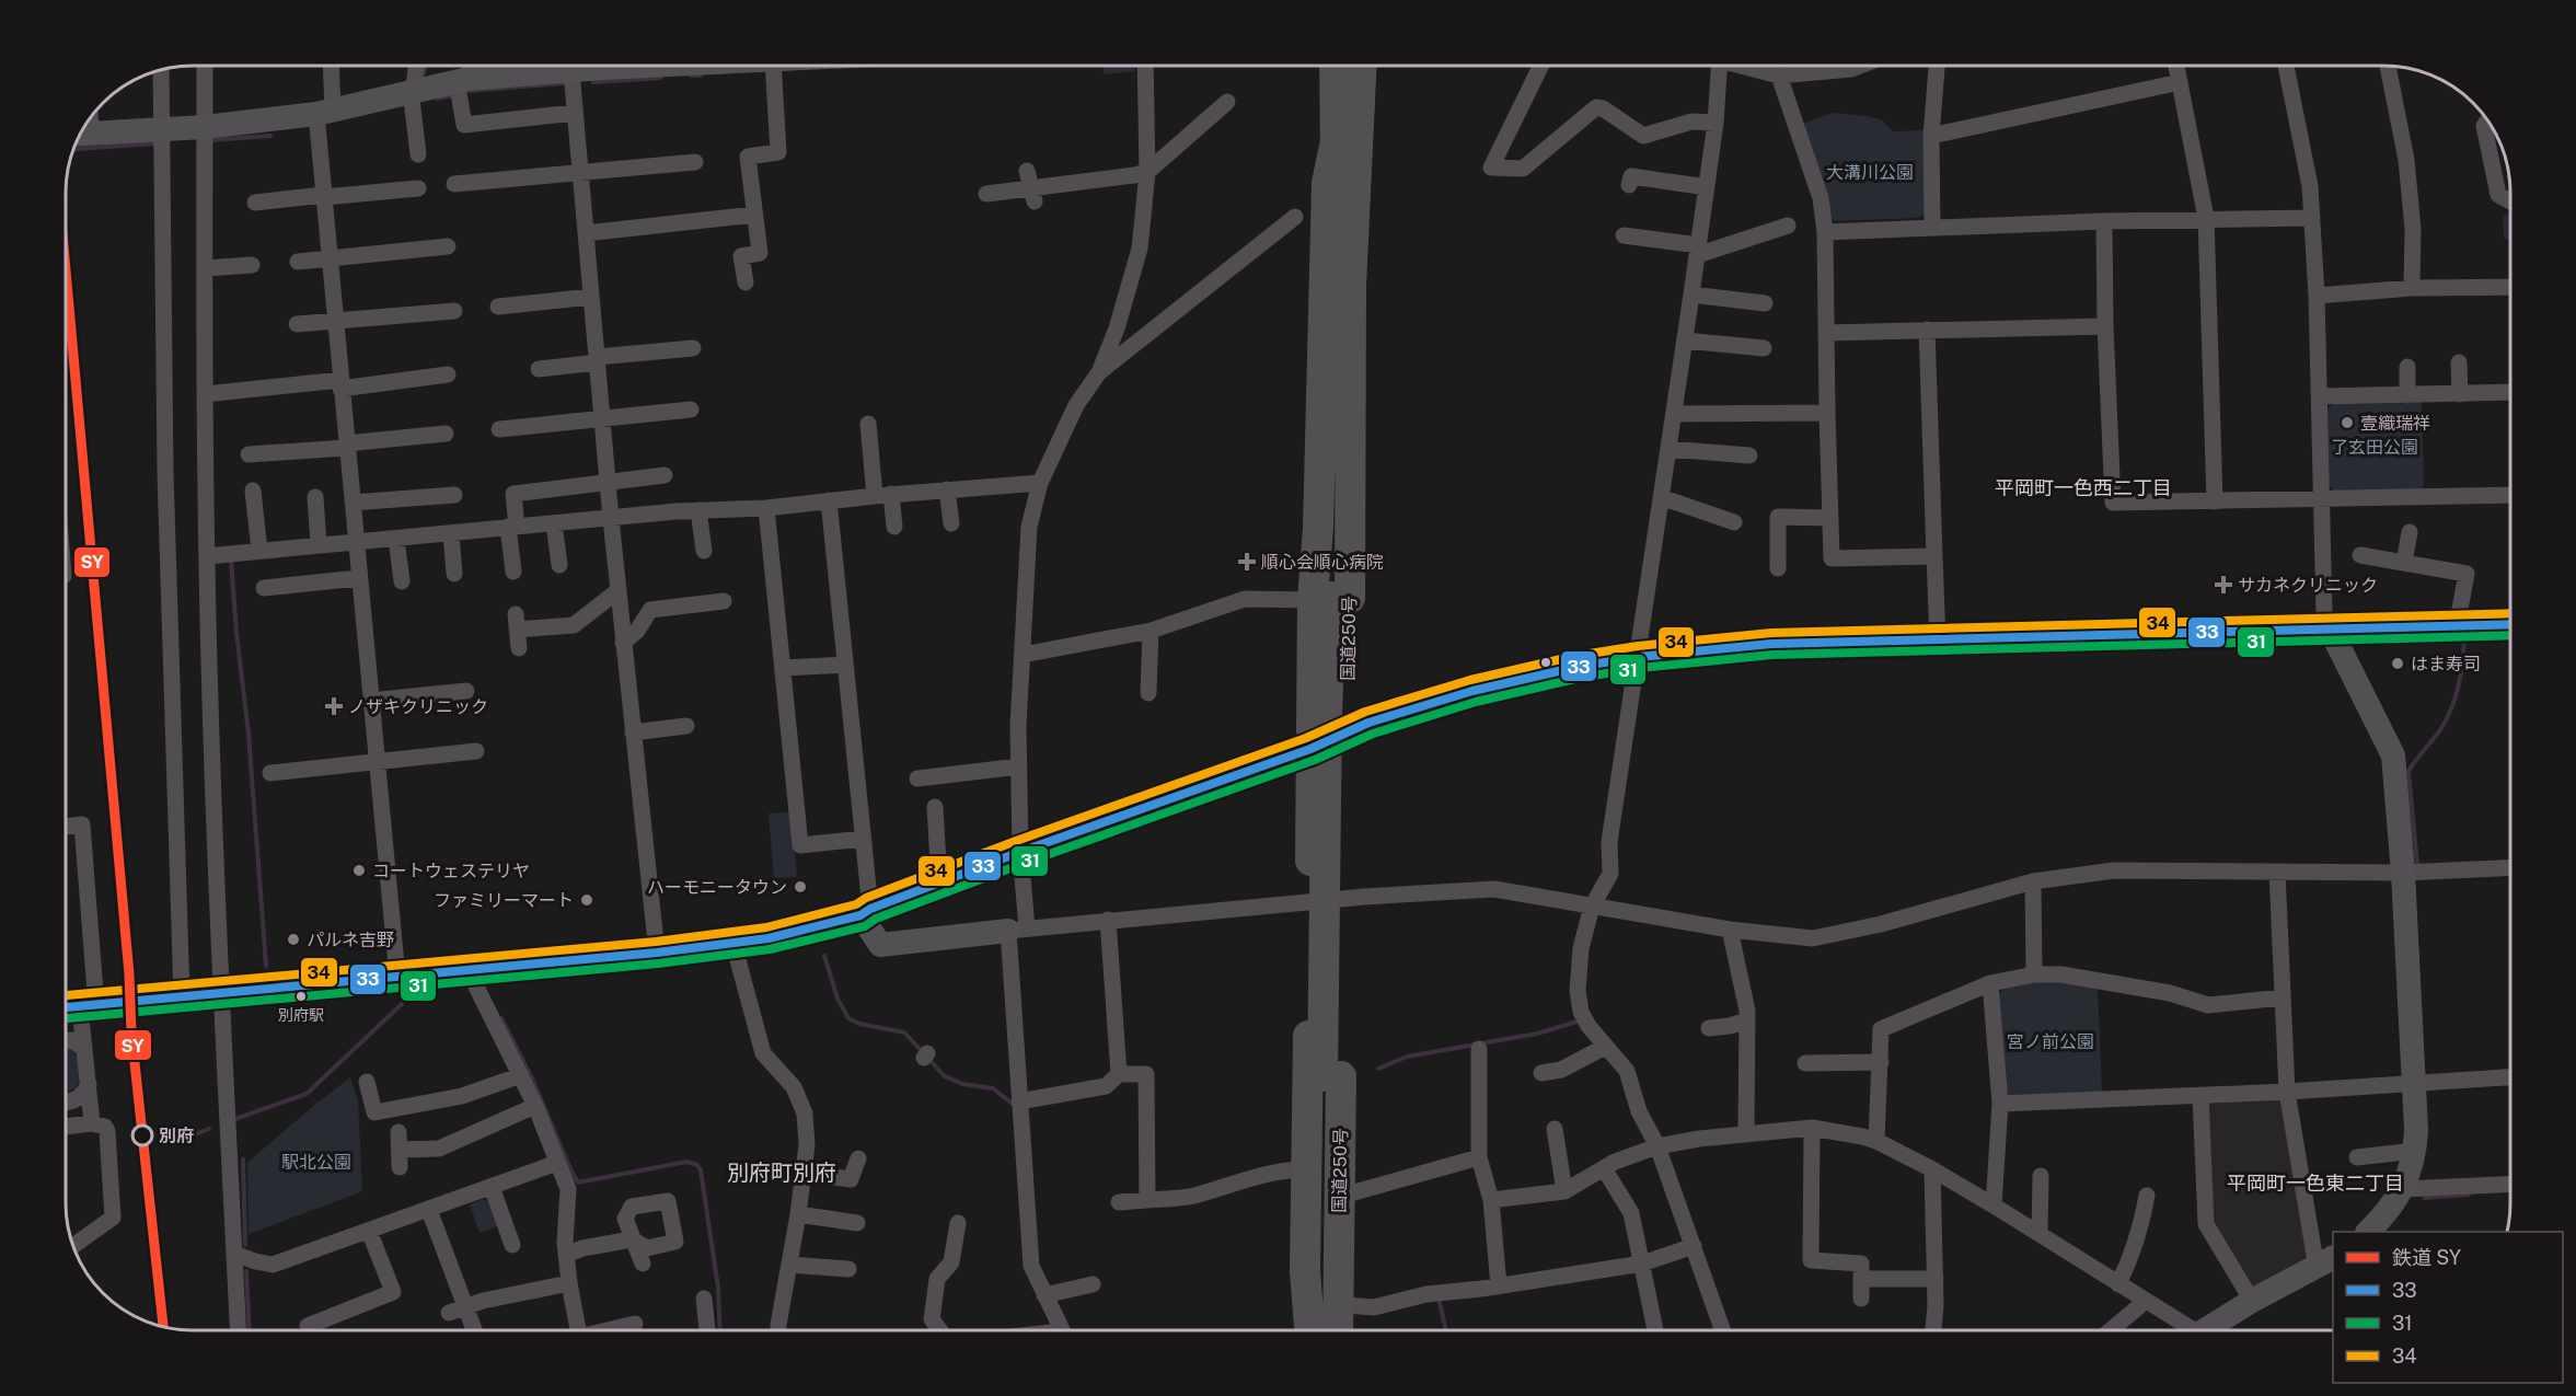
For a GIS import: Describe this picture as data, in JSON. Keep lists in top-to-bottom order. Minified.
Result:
{"streets":{"highway":["国道250号"]},"districts":["平岡町一色西二丁目","別府町別府","平岡町一色東二丁目"],"parks":["大溝川公園","了玄田公園","宮ノ前公園","駅北公園"],"places":{"other":["壹織瑞祥","はま寿司","コートウェステリヤ","ハーモニータウン","ファミリーマート","パルネ吉野","別府駅","別府"],"health":["順心会順心病院","サカネクリニック","ノザキクリニック"]},"lines":["rail line SY","transit line 34","transit line 33","transit line 31"],"legend":["鉄道 SY","33","31","34"]}
